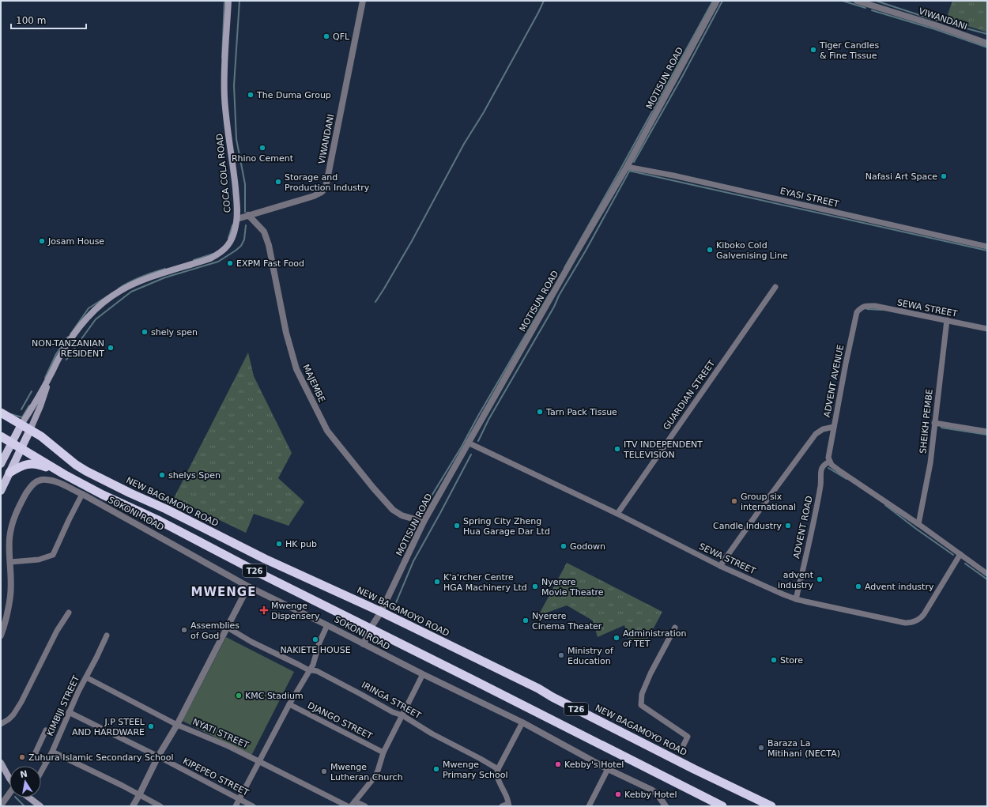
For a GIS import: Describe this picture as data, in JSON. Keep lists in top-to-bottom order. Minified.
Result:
{"streets":{"highway":["NEW BAGAMOYO ROAD","T26"],"main road":["COCA COLA ROAD"],"street":["VIWANDANI","MOTISUN ROAD","EYASI STREET","SEWA STREET","ADVENT AVENUE","MAJEMBE","GUARDIAN STREET","SHEIKH PEMBE","SOKONI ROAD","ADVENT ROAD","IRINGA STREET","KIMBIJI STREET","DJANGO STREET","NYATI STREET","KIPEPEO STREET"]},"crossings":[["VIWANDANI","COCA COLA ROAD"],["VIWANDANI","MAJEMBE"],["MOTISUN ROAD","EYASI STREET"],["MOTISUN ROAD","SEWA STREET"],["MOTISUN ROAD","MAJEMBE"],["MOTISUN ROAD","NEW BAGAMOYO ROAD"],["MOTISUN ROAD","SOKONI ROAD"],["MOTISUN ROAD","T26"],["COCA COLA ROAD","NEW BAGAMOYO ROAD"],["COCA COLA ROAD","T26"],["SEWA STREET","ADVENT AVENUE"],["SEWA STREET","GUARDIAN STREET"],["SEWA STREET","SHEIKH PEMBE"],["SEWA STREET","ADVENT ROAD"],["ADVENT AVENUE","ADVENT ROAD"],["NEW BAGAMOYO ROAD","T26"],["KIMBIJI STREET","NYATI STREET"],["KIMBIJI STREET","KIPEPEO STREET"]],"districts":["MWENGE"],"places":{"other":["QFL","Tiger Candles & Fine Tissue","The Duma Group","Rhino Cement","Nafasi Art Space","Storage and Production Industry","Josam House","Kiboko Cold Galvenising Line","EXPM Fast Food","shely spen","NON-TANZANIAN RESIDENT","Tarn Pack Tissue","ITV INDEPENDENT TELEVISION","shelys Spen","Group six international","Spring City Zheng Hua Garage Dar Ltd","Candle Industry","HK pub","Godown","advent industry","K'a'rcher Centre HGA Machinery Ltd","Nyerere Movie Theatre","Advent industry","Nyerere Cinema Theater","Assemblies of God","Administration of TET","NAKIETE HOUSE","Ministry of Education","Store","KMC Stadium","J.P STEEL AND HARDWARE","Baraza La Mitihani (NECTA)","Zuhura Islamic Secondary School","Kebby's Hotel","Mwenge Primary School","Mwenge Lutheran Church","Kebby Hotel"],"health":["Mwenge Dispensery"]},"scale_bar":"100 m","north":"top"}
